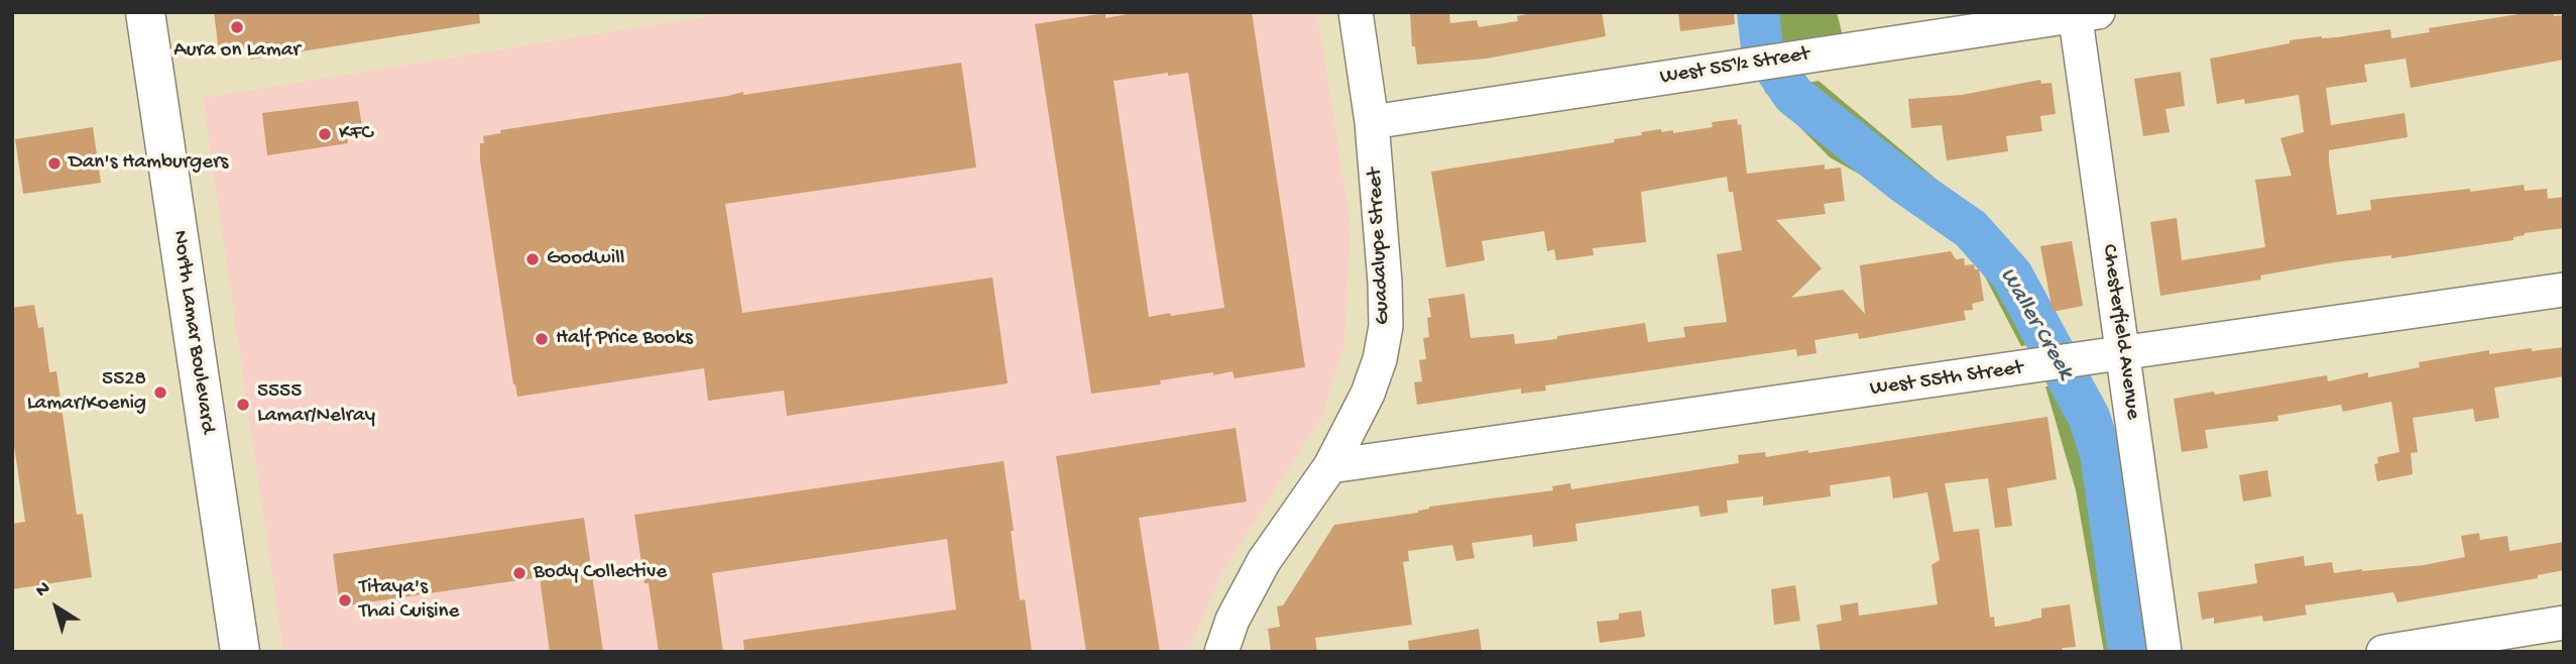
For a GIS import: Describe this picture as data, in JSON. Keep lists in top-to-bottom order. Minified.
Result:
{"streets":{"main road":["North Lamar Boulevard"],"street":["West 55½ Street","Guadalupe Street","Chesterfield Avenue","West 55th Street"]},"crossings":[["West 55½ Street","Guadalupe Street"],["West 55½ Street","Chesterfield Avenue"],["Guadalupe Street","West 55th Street"],["Chesterfield Avenue","West 55th Street"]],"water":["Waller Creek"],"places":["Aura on Lamar","KFC","Dan's Hamburgers","Goodwill","Half Price Books","5528 Lamar/Koenig","5555 Lamar/Nelray","Body Collective","Titaya's Thai Cuisine"],"north":"top left"}
